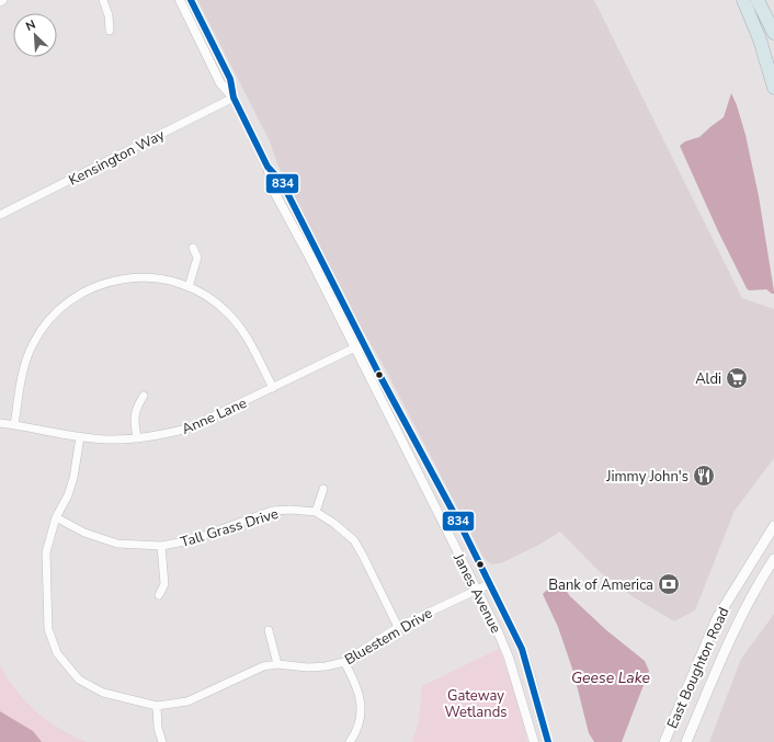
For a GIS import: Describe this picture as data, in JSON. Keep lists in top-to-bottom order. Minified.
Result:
{"streets":{"main road":["East Boughton Road"],"street":["Kensington Way","Anne Lane","Tall Grass Drive","Janes Avenue","Bluestem Drive"]},"crossings":[["Kensington Way","Janes Avenue"],["Anne Lane","Janes Avenue"],["Anne Lane","Bluestem Drive"],["Tall Grass Drive","Bluestem Drive"],["Janes Avenue","Bluestem Drive"]],"water":["Geese Lake"],"parks":["Gateway Wetlands"],"places":{"supermarket":["Aldi"],"restaurant":["Jimmy John's"],"bank":["Bank of America"]},"lines":["transit line 834"],"north":"top left"}
